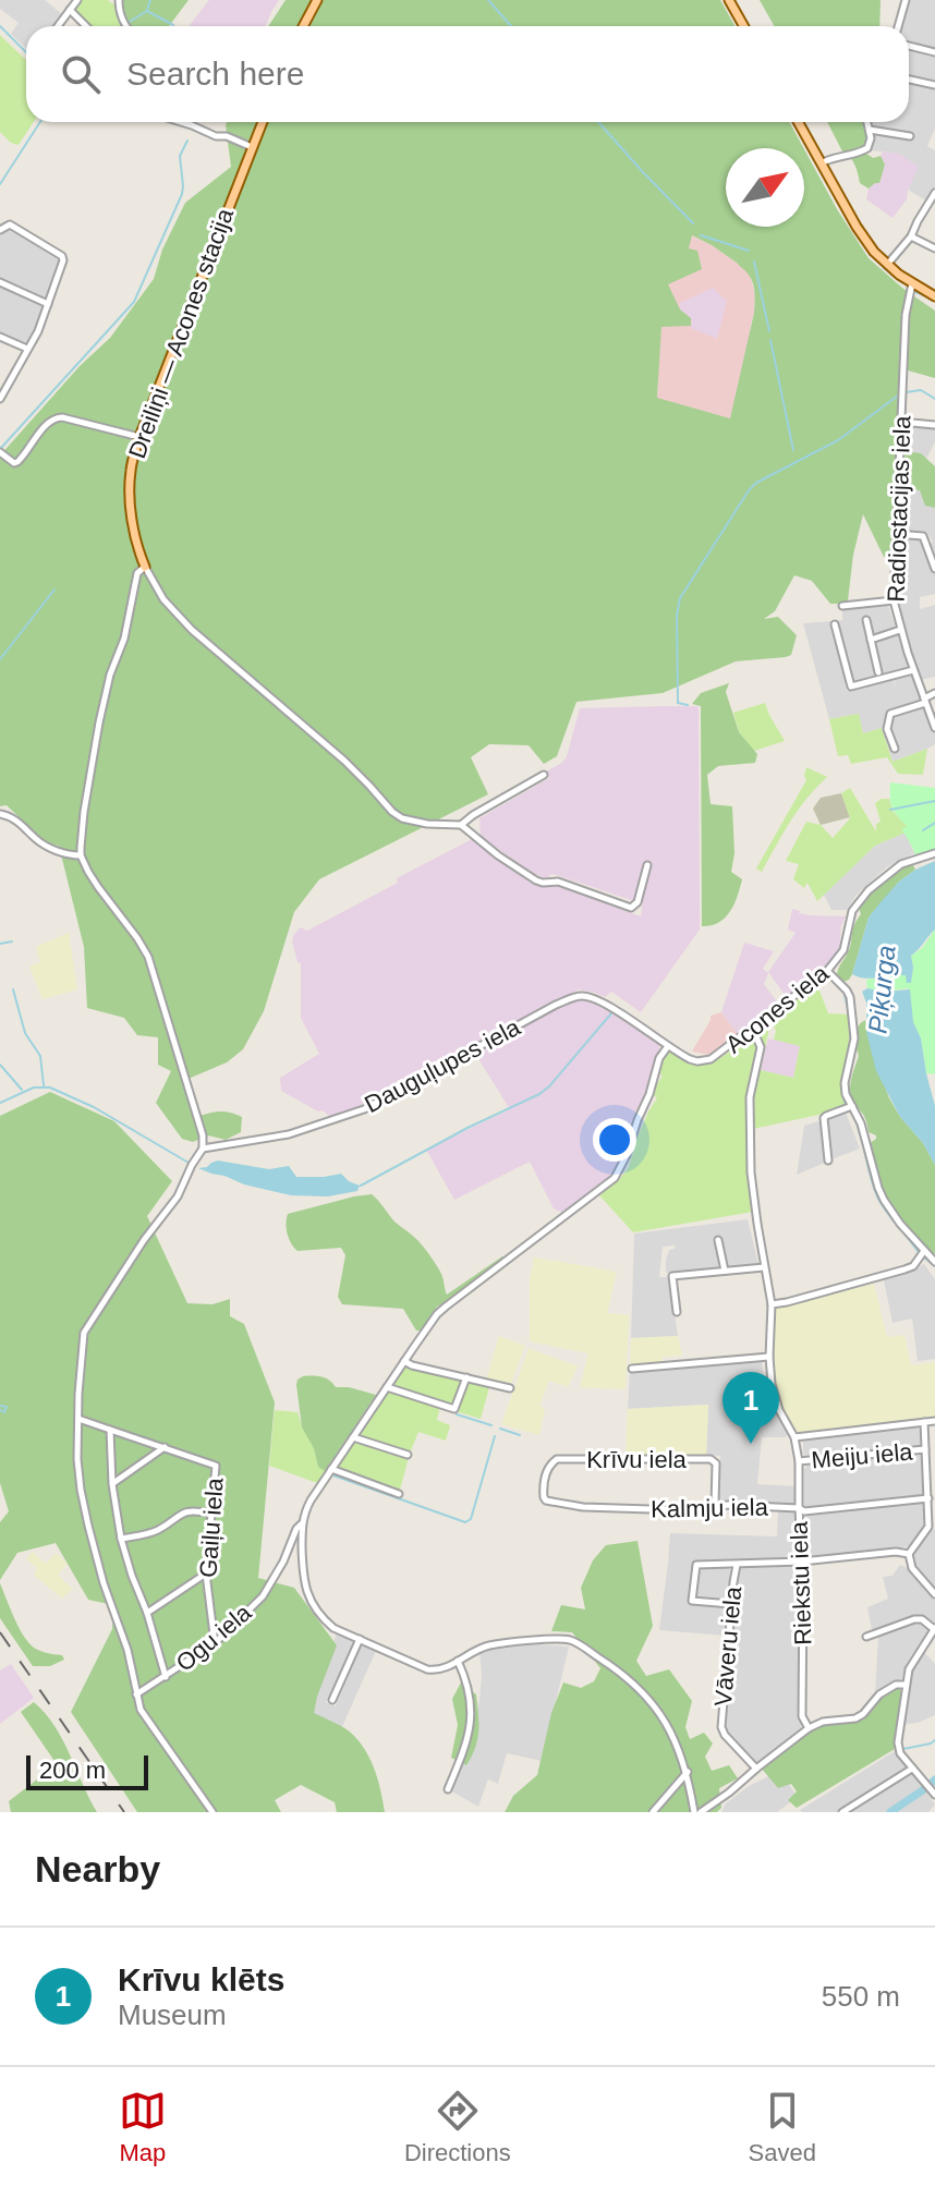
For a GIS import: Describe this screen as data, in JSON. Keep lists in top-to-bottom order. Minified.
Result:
{"streets":{"main road":["Dreiliņi — Acones stacija"],"street":["Radiostacijas iela","Acones iela","Dauguļupes iela","Meiju iela","Krīvu iela","Kalmju iela","Gaiļu iela","Riekstu iela","Ogu iela","Vāveru iela"]},"crossings":[["Acones iela","Dauguļupes iela"],["Acones iela","Riekstu iela"],["Meiju iela","Riekstu iela"],["Krīvu iela","Kalmju iela"],["Kalmju iela","Riekstu iela"],["Gaiļu iela","Ogu iela"]],"water":["Piķurga"],"scale_bar":"200 m","north":"top right","page":{"search":"Search here","pins":"1","scale":"200 m","heading":"Nearby","list":[{"mark":"1","name":"Krīvu klēts","note":"Museum","value":"550 m"}],"nav":["Map","Directions","Saved"]}}
